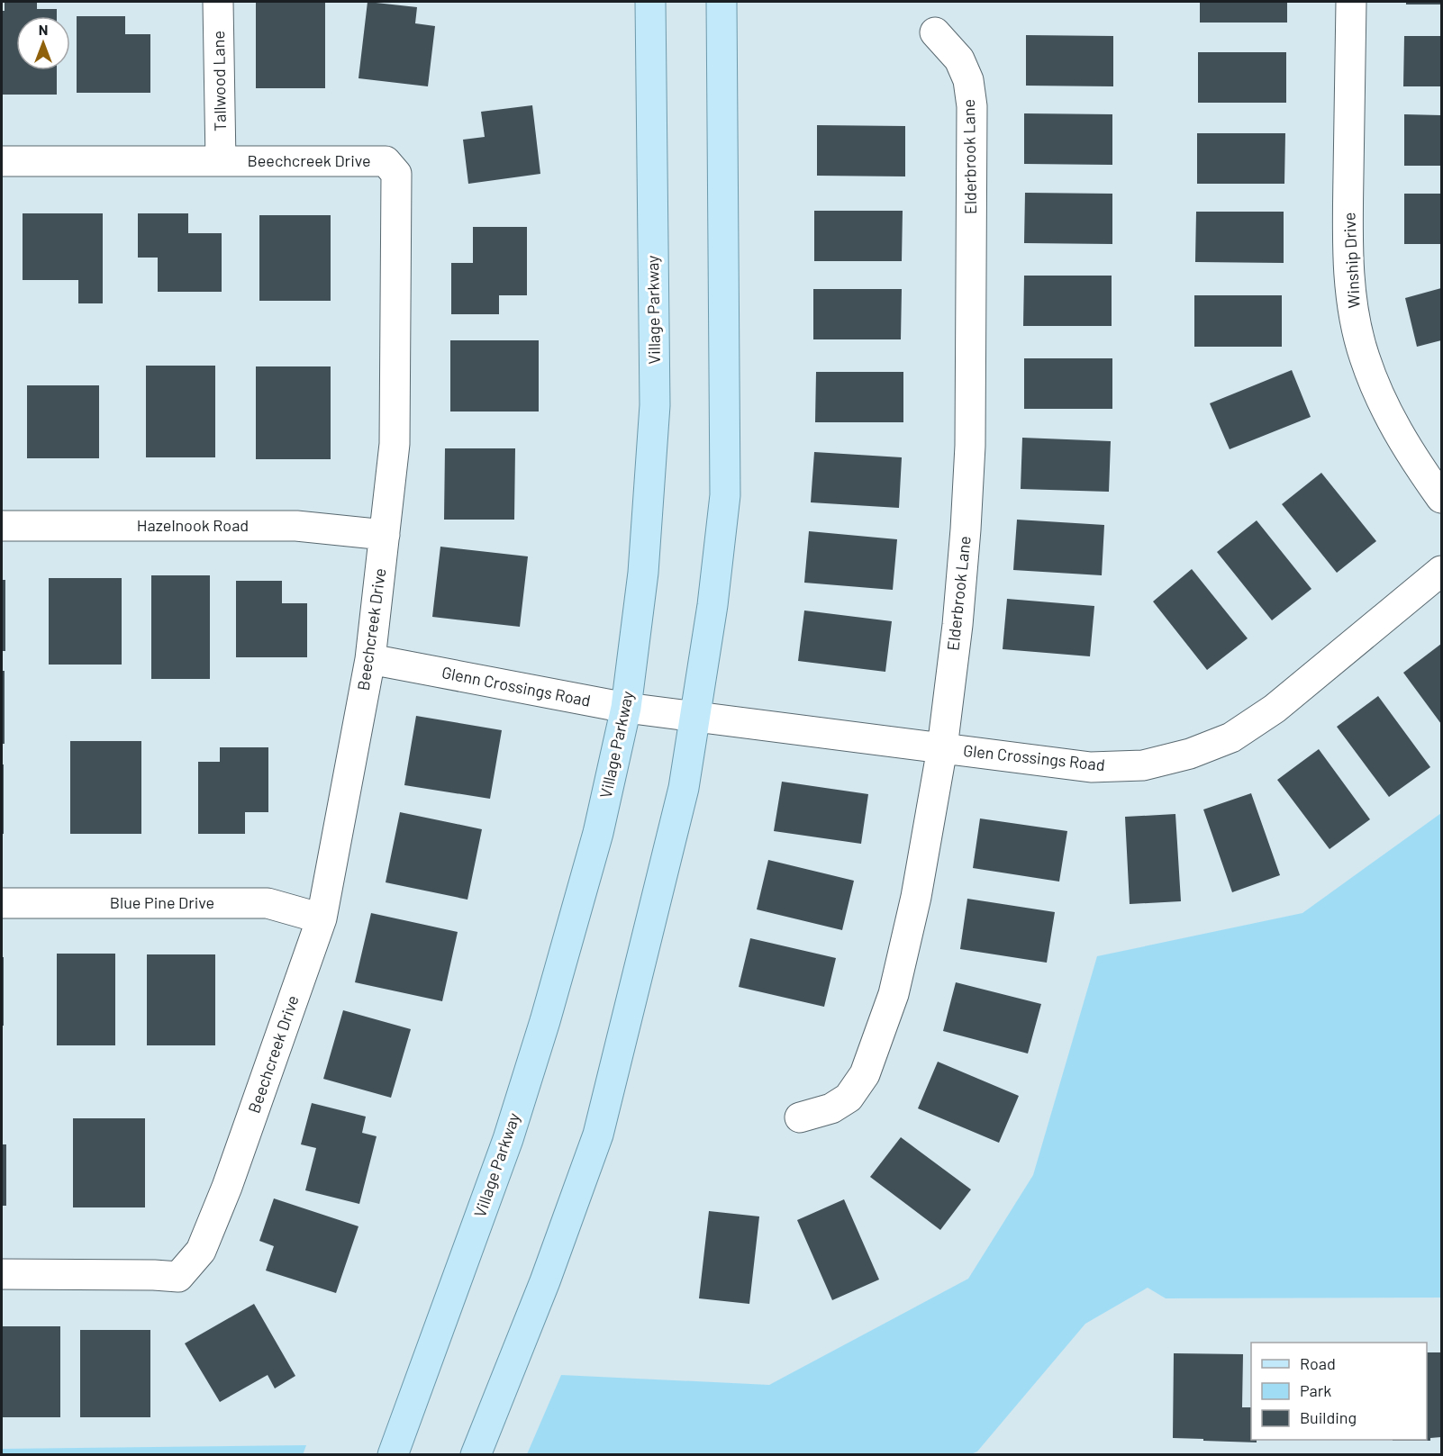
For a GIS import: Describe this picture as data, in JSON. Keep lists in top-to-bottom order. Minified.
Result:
{"streets":{"main road":["Village Parkway"],"street":["Tallwood Lane","Elderbrook Lane","Beechcreek Drive","Winship Drive","Hazelnook Road","Glenn Crossings Road","Glen Crossings Road","Blue Pine Drive"]},"crossings":[["Tallwood Lane","Beechcreek Drive"],["Elderbrook Lane","Glen Crossings Road"],["Beechcreek Drive","Hazelnook Road"],["Beechcreek Drive","Glenn Crossings Road"],["Beechcreek Drive","Blue Pine Drive"],["Village Parkway","Glenn Crossings Road"],["Glenn Crossings Road","Glen Crossings Road"]],"legend":["Road","Park","Building"],"north":"top"}
